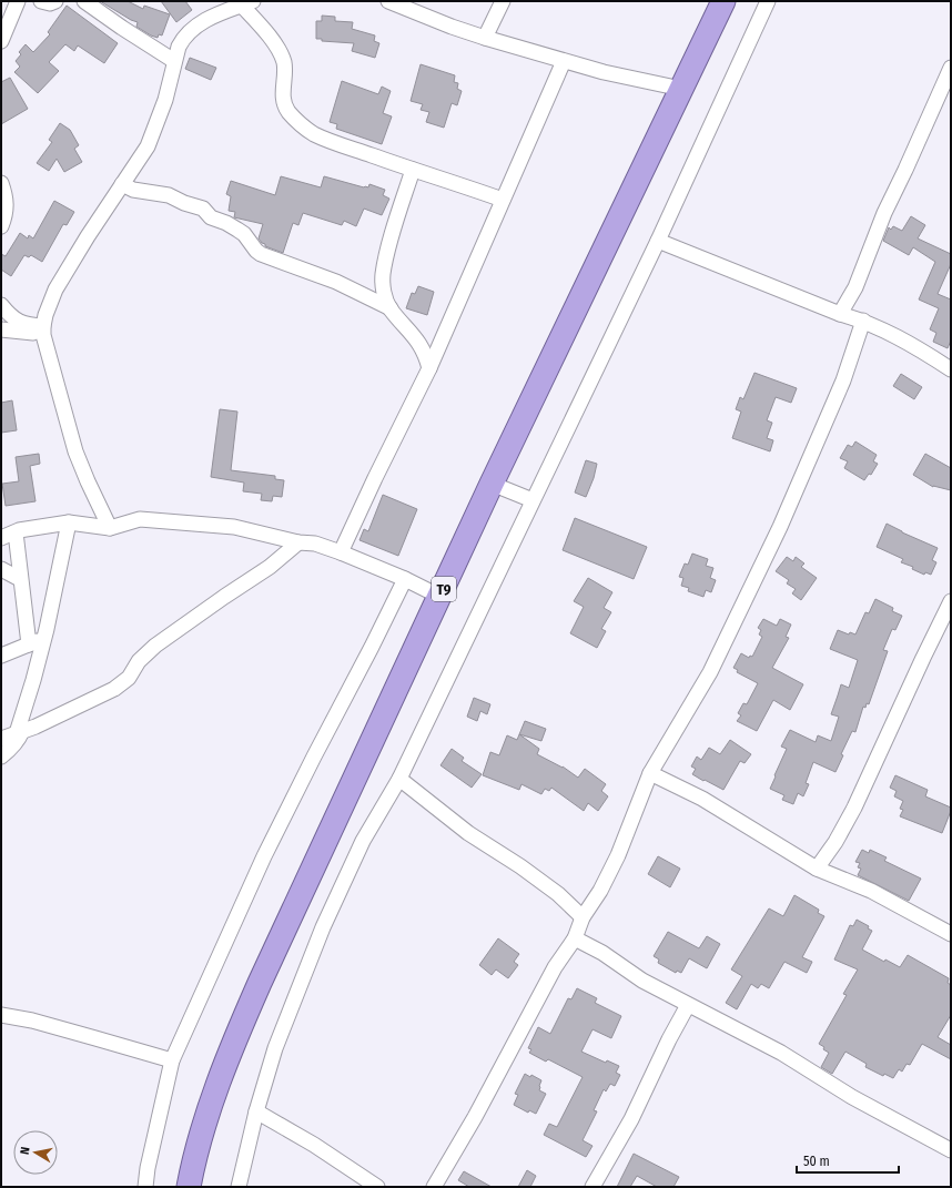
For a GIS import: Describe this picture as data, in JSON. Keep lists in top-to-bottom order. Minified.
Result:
{"streets":{"highway":["T9"]},"scale_bar":"50 m","north":"left"}
